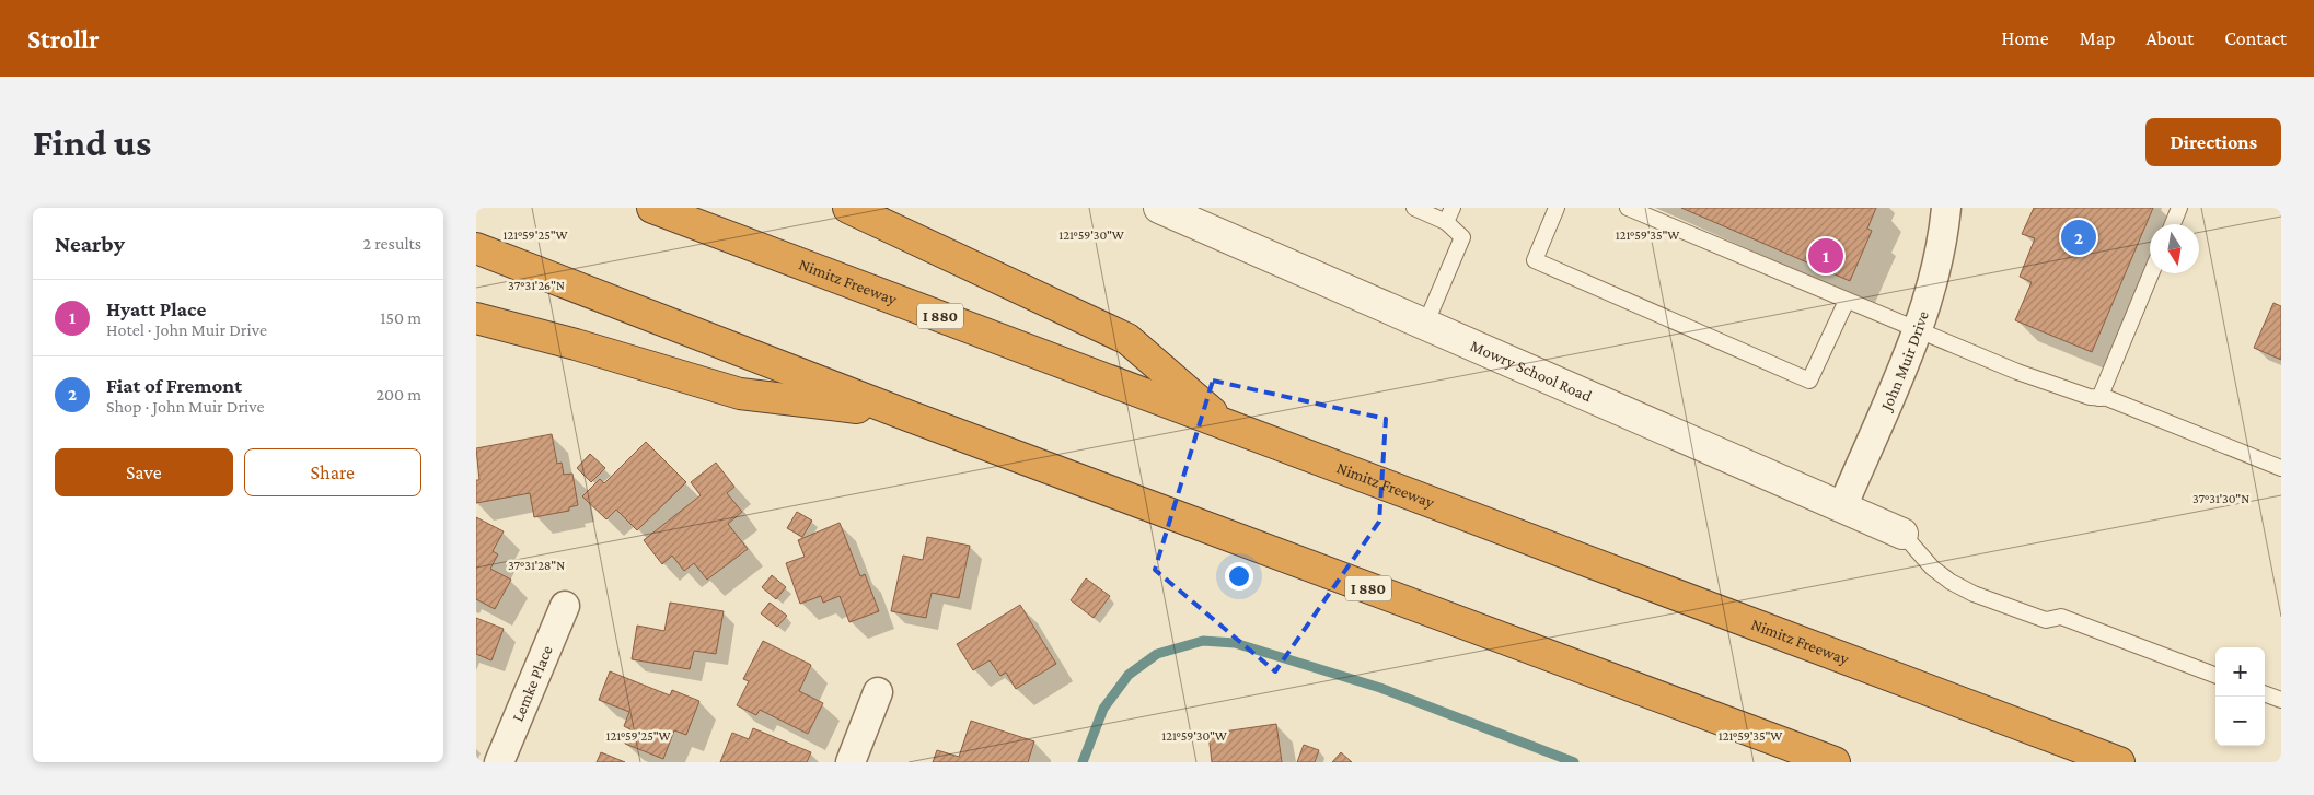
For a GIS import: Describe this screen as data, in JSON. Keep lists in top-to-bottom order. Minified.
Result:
{"streets":{"highway":["Nimitz Freeway","I 880"],"street":["John Muir Drive","Mowry School Road","Lemke Place"]},"crossings":[["John Muir Drive","Mowry School Road"]],"north":"bottom","page":{"header":"Strollr","nav":["Home","Map","About","Contact"],"buttons":["Directions",["Save","Share"]],"title":"Find us","heading":["Nearby","2 results"],"pins":["2","1"],"list":[{"mark":"1","name":"Hyatt Place","note":"Hotel · John Muir Drive","value":"150 m"},{"mark":"2","name":"Fiat of Fremont","note":"Shop · John Muir Drive","value":"200 m"}],"map_buttons":["+","−"]},"coordinates":["121°59'25\"W","121°59'30\"W","121°59'35\"W","37°31'26\"N","37°31'30\"N","37°31'28\"N"]}
